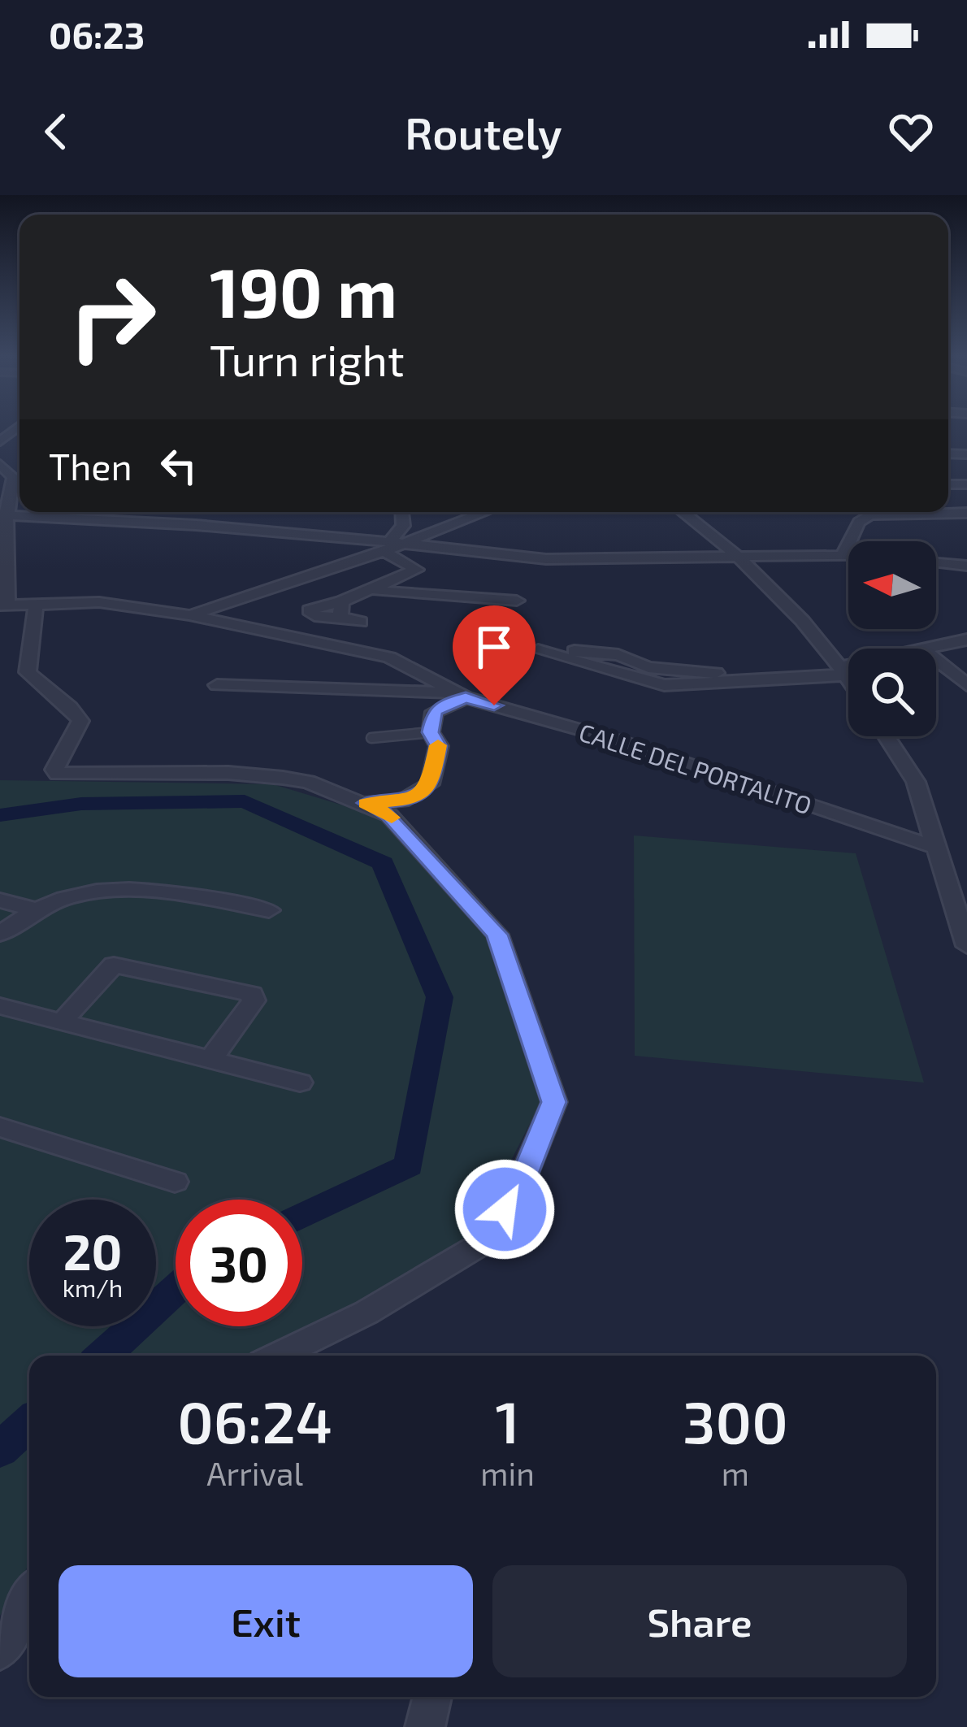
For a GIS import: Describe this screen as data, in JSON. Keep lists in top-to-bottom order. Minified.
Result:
{"streets":{"street":["CALLE DEL PORTALITO"]},"north":"left","page":{"status":"06:23","header":"Routely","turn":["190 m","Turn right"],"then":"Then","speed":"20 km/h","limit":"30","eta":["06:24","Arrival","1","min","300","m"],"buttons":["Exit","Share"]}}
